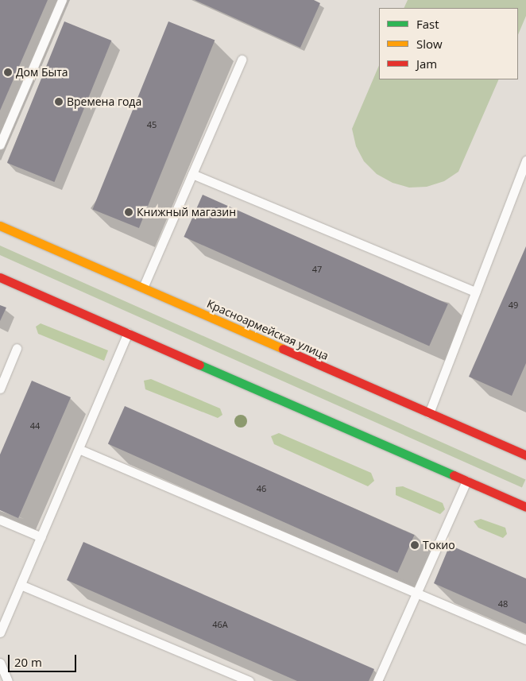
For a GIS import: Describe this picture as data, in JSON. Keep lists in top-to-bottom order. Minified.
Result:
{"streets":{"main road":["Красноармейская улица"]},"places":["Дом Быта","Времена года","Книжный магазин","Токио"],"house_numbers":["45","47","49","44","46","48","46А"],"legend":["Fast","Slow","Jam"],"scale_bar":"20 m"}
